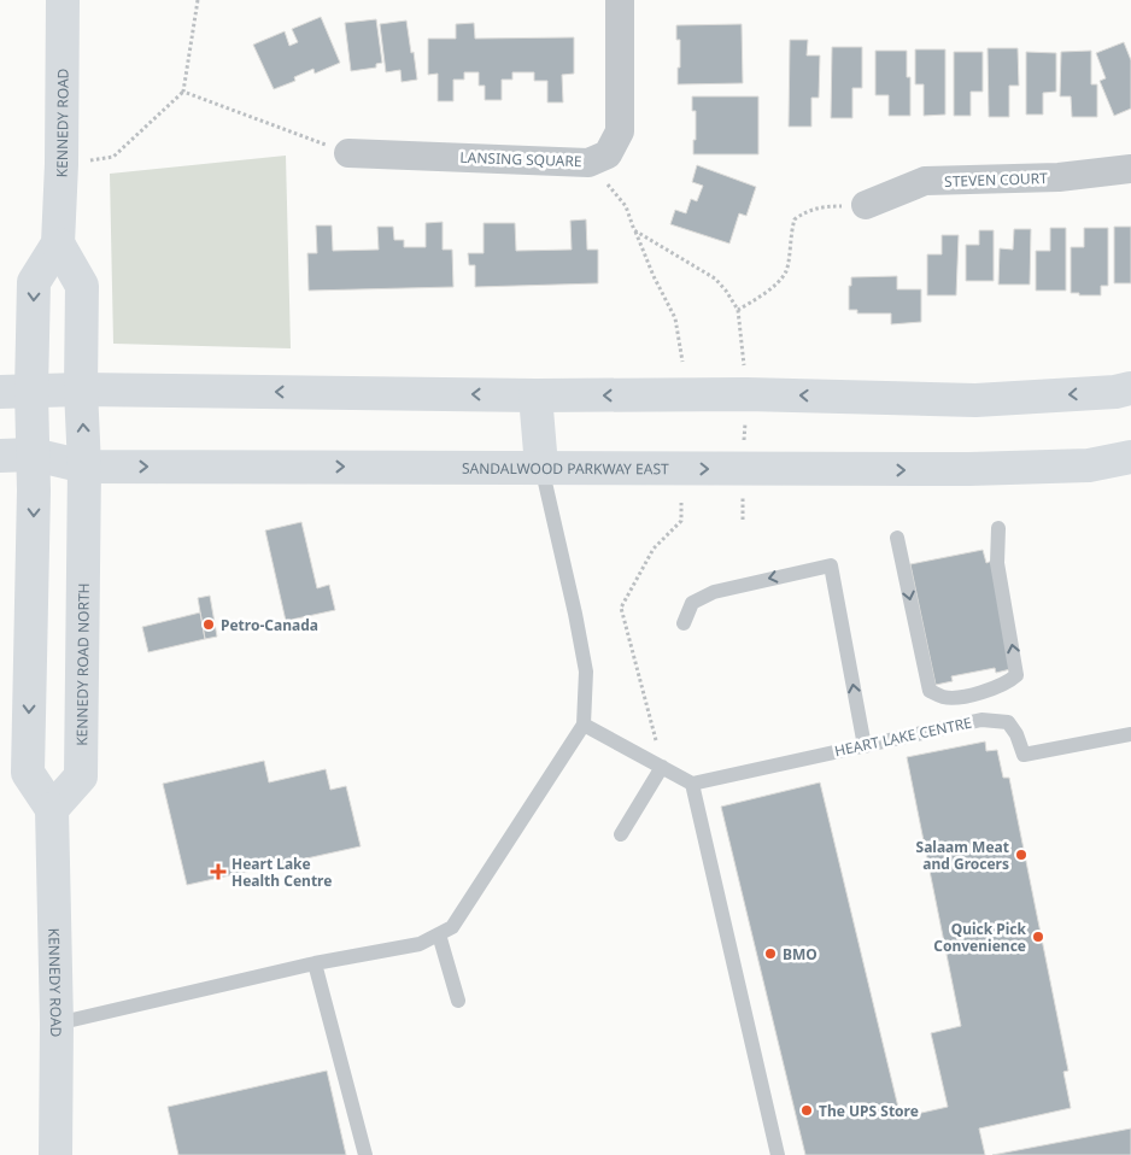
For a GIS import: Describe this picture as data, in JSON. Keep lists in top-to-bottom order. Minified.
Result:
{"streets":{"main road":["KENNEDY ROAD","SANDALWOOD PARKWAY EAST","KENNEDY ROAD NORTH"],"street":["LANSING SQUARE","STEVEN COURT"],"lane":["HEART LAKE CENTRE"]},"crossings":[["KENNEDY ROAD","KENNEDY ROAD NORTH"],["SANDALWOOD PARKWAY EAST","KENNEDY ROAD NORTH"]],"places":{"other":["Petro-Canada","Salaam Meat and Grocers","Quick Pick Convenience","BMO","The UPS Store"],"health":["Heart Lake Health Centre"]}}
